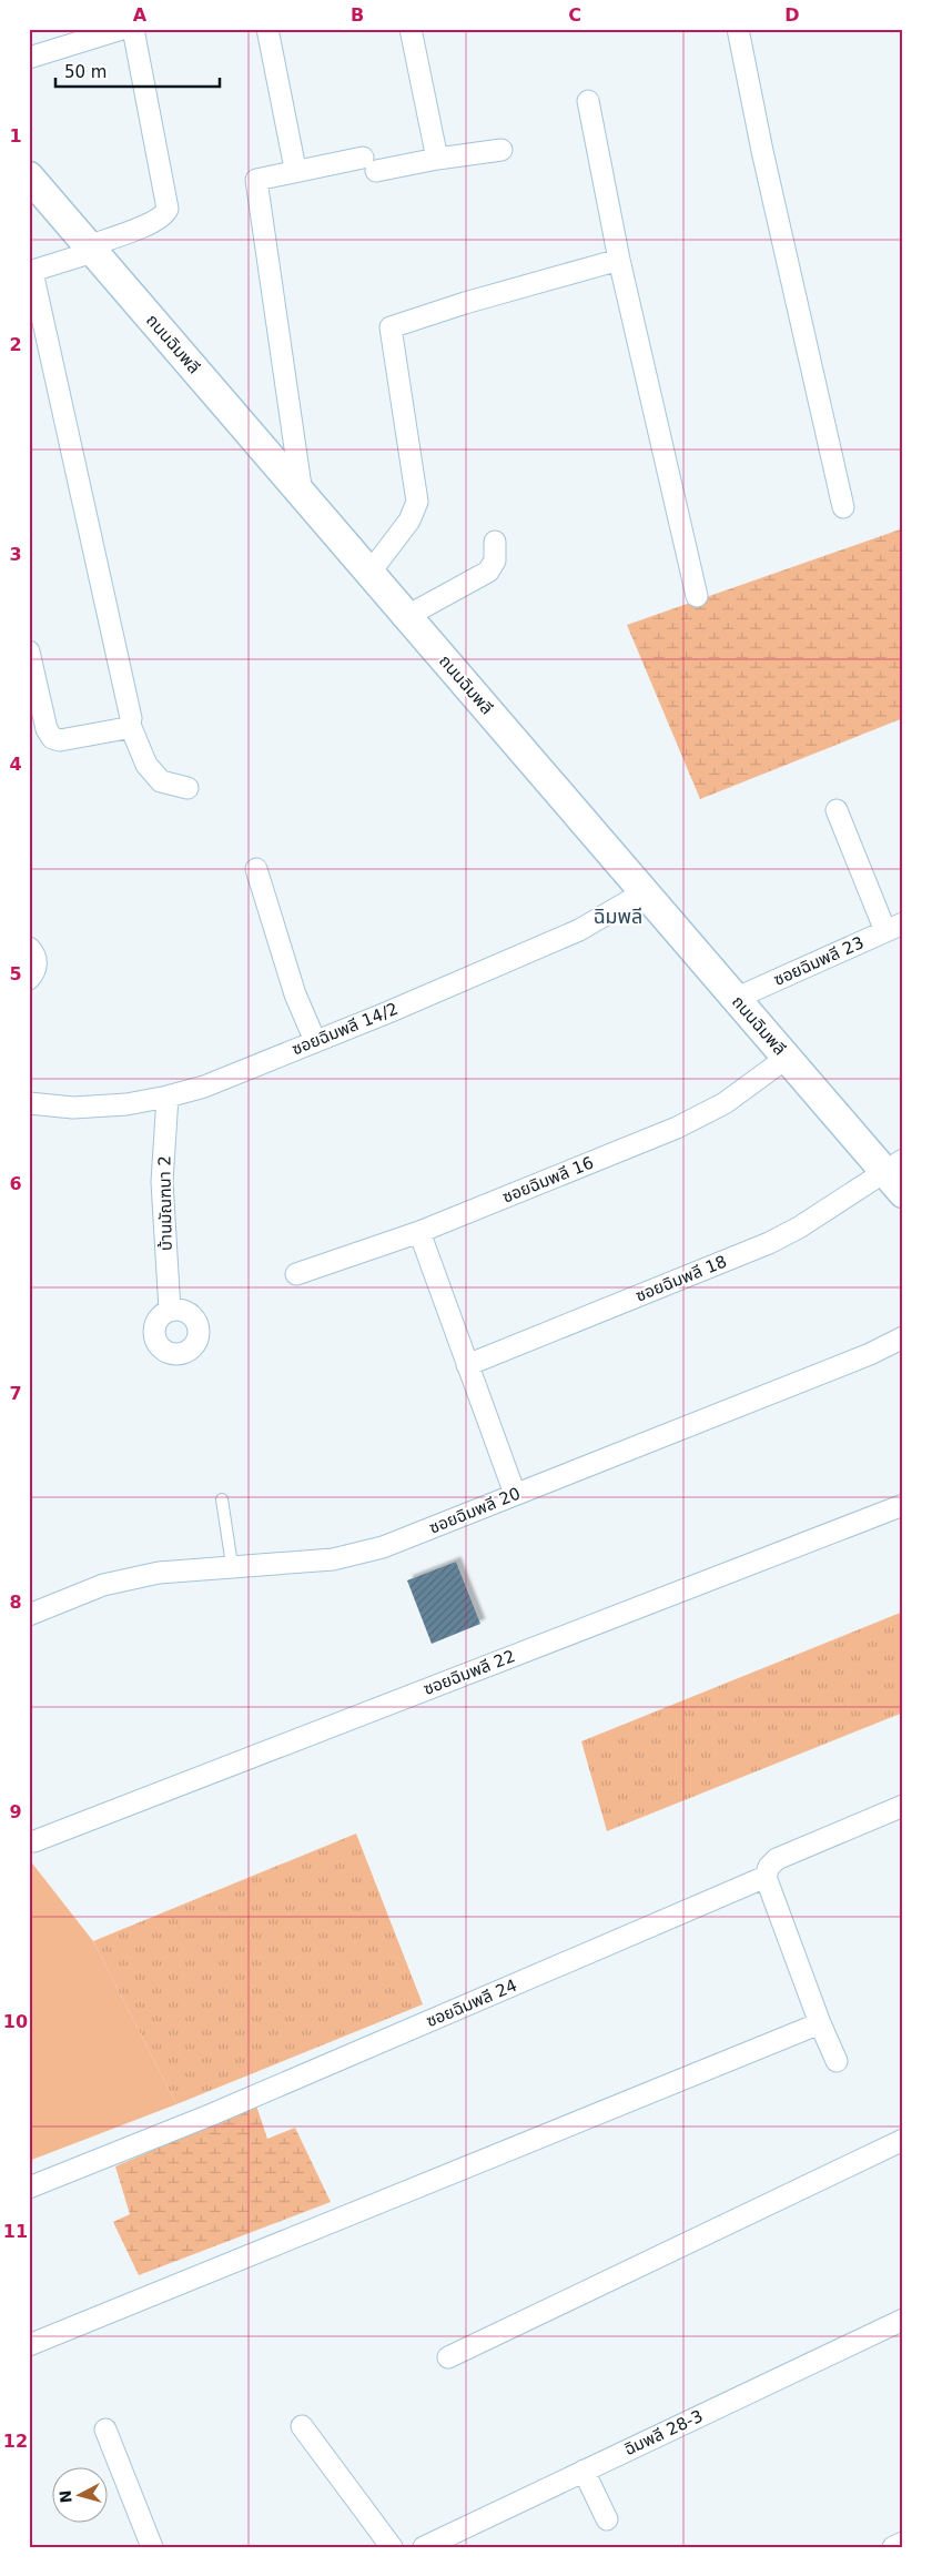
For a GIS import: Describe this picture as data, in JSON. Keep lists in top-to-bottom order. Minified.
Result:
{"streets":{"street":["ถนนฉิมพลี","ซอยฉิมพลี 23","ซอยฉิมพลี 14/2","ซอยฉิมพลี 16","บ้านมัณฑนา 2","ซอยฉิมพลี 18","ซอยฉิมพลี 20","ซอยฉิมพลี 22","ซอยฉิมพลี 24","ฉิมพลี 28-3"]},"crossings":[["ถนนฉิมพลี","ซอยฉิมพลี 23"],["ถนนฉิมพลี","ซอยฉิมพลี 14/2"],["ถนนฉิมพลี","ซอยฉิมพลี 16"],["ถนนฉิมพลี","ซอยฉิมพลี 18"],["ซอยฉิมพลี 14/2","บ้านมัณฑนา 2"]],"districts":["ฉิมพลี"],"scale_bar":"50 m","north":"left","grid":{"columns":["A","B","C","D"],"rows":["1","2","3","4","5","6","7","8","9","10","11","12"]}}
